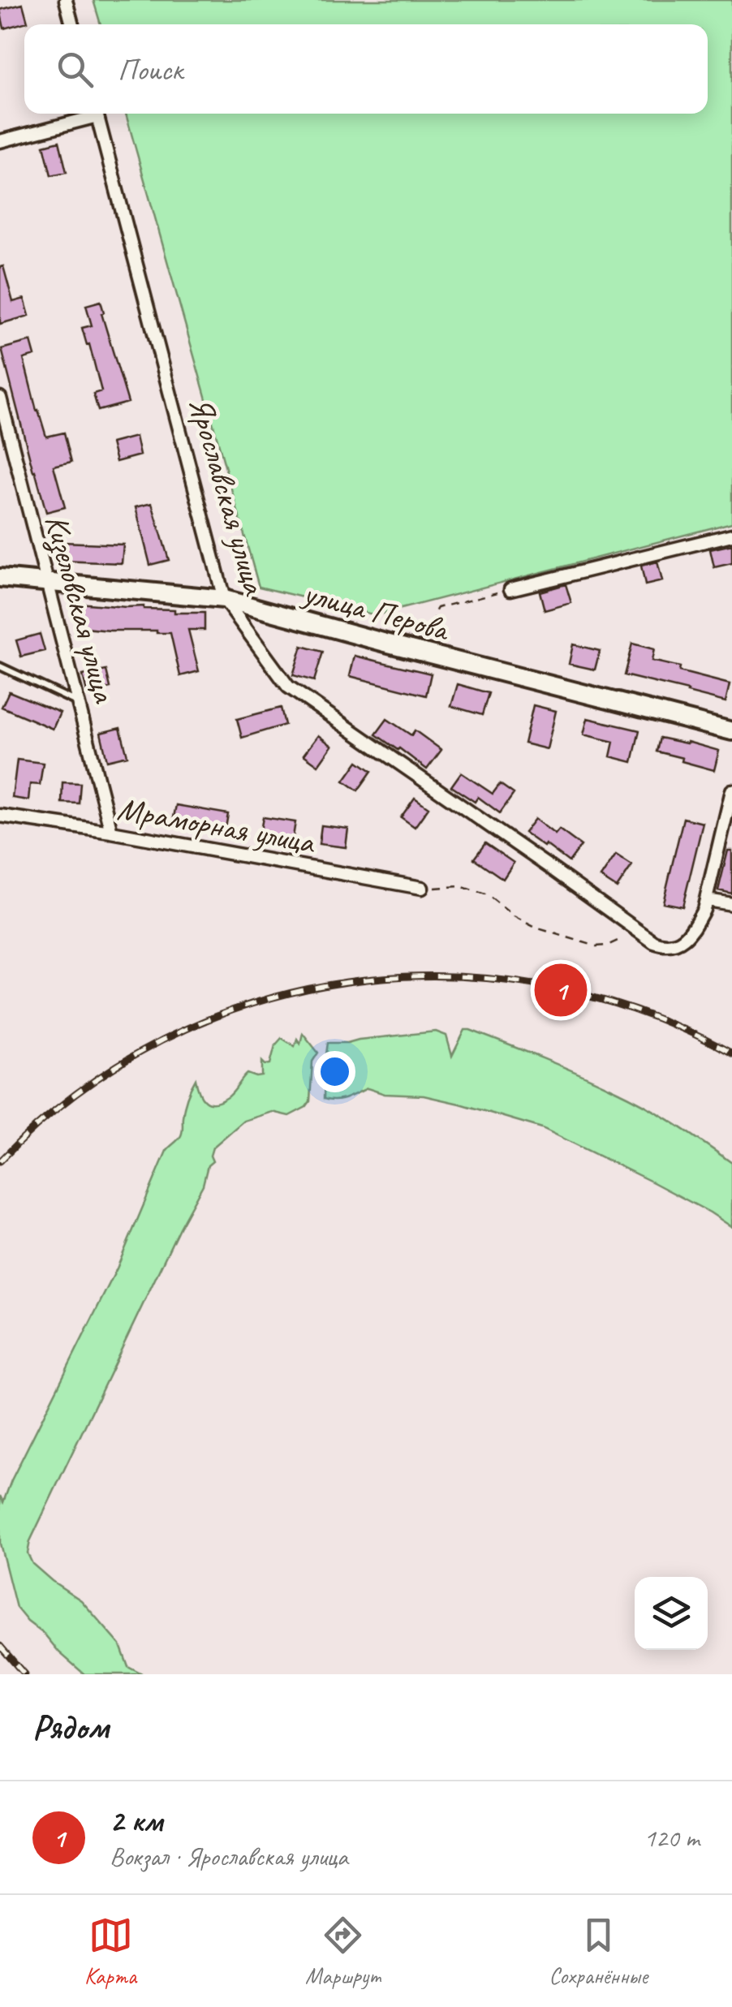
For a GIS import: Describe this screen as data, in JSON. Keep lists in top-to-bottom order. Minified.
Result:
{"streets":{"main road":["улица Перова"],"street":["Ярославская улица","Кизеловская улица","Мраморная улица"]},"crossings":[["Ярославская улица","улица Перова"],["Кизеловская улица","улица Перова"],["Кизеловская улица","Мраморная улица"]],"page":{"search":"Поиск","pins":"1","heading":"Рядом","list":[{"mark":"1","name":"2 км","note":"Вокзал · Ярославская улица","value":"120 m"}],"nav":["Карта","Маршрут","Сохранённые"]}}
